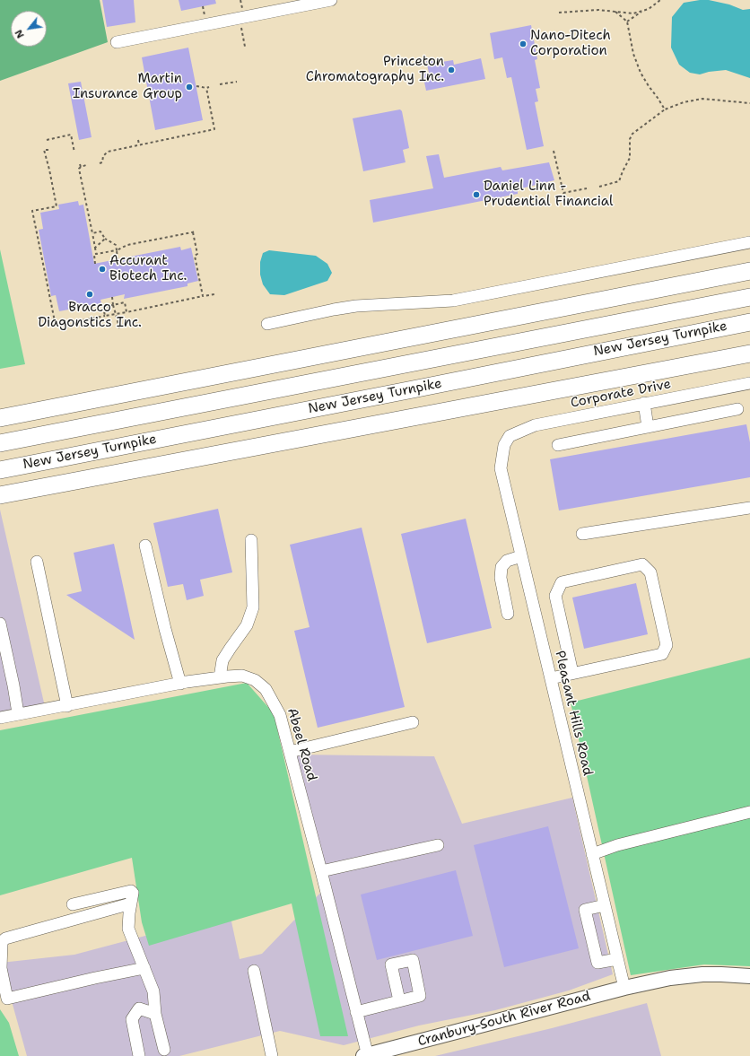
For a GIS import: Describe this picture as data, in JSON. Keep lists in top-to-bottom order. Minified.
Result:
{"streets":{"highway":["New Jersey Turnpike"],"main road":["Cranbury-South River Road"],"street":["Corporate Drive","Pleasant Hills Road","Abeel Road"]},"crossings":[["Corporate Drive","Pleasant Hills Road"],["Pleasant Hills Road","Cranbury-South River Road"],["Abeel Road","Cranbury-South River Road"]],"places":["Nano-Ditech Corporation","Princeton Chromatography Inc.","Martin Insurance Group","Daniel Linn - Prudential Financial","Accurant Biotech Inc.","Bracco Diagonstics Inc."],"north":"bottom left"}
